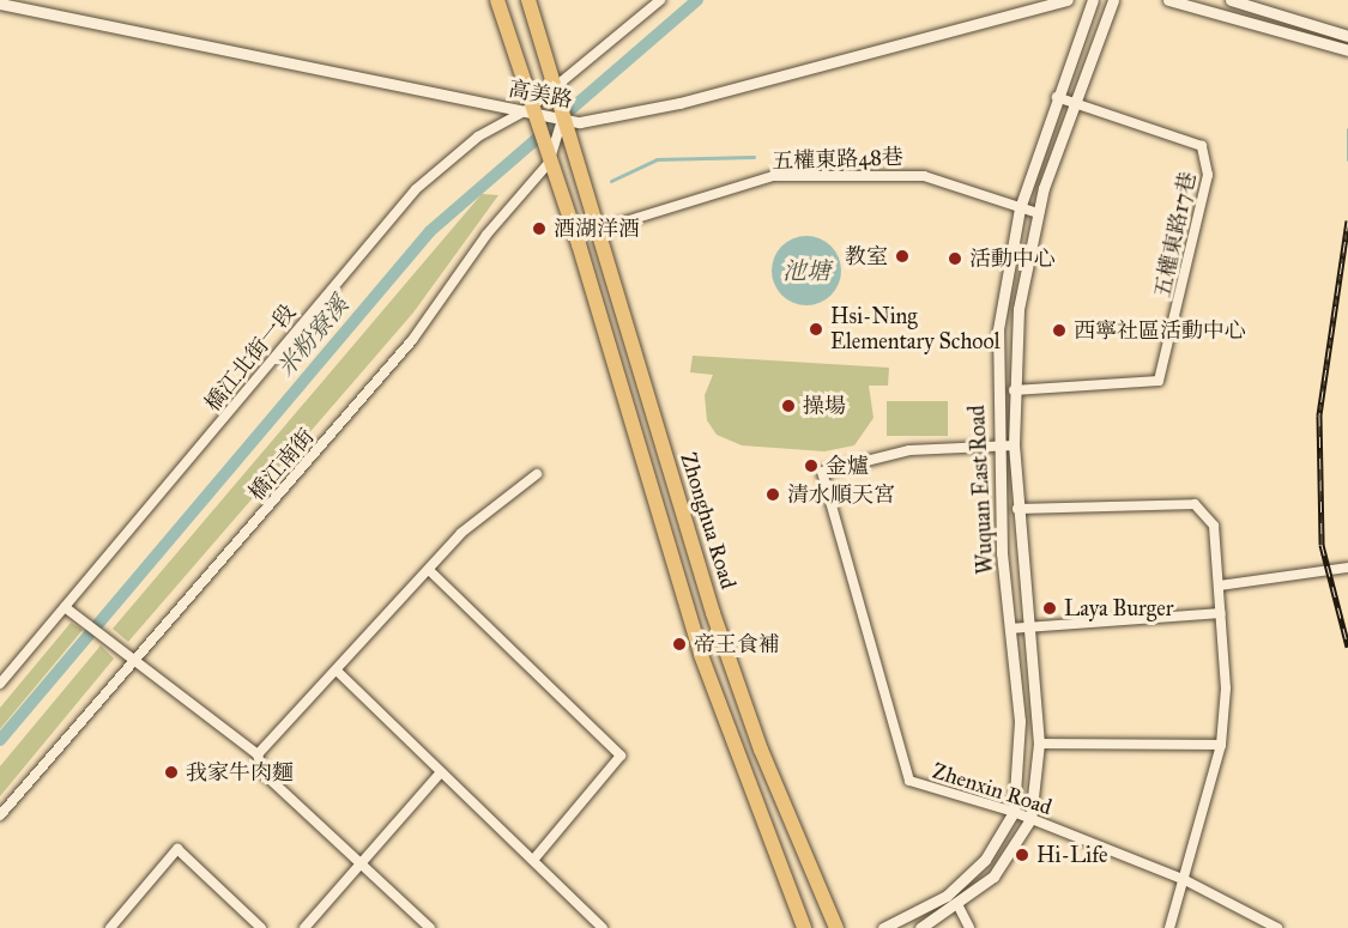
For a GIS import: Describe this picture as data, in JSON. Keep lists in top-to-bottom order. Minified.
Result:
{"streets":{"main road":["Zhonghua Road"],"street":["高美路","五權東路48巷","五權東路17巷","橋江北街一段","橋江南街","Wuquan East Road","Zhenxin Road"]},"crossings":[["高美路","橋江北街一段"],["高美路","橋江南街"],["高美路","Zhonghua Road"],["五權東路48巷","Wuquan East Road"],["五權東路48巷","Zhonghua Road"],["五權東路17巷","Wuquan East Road"],["橋江北街一段","Zhonghua Road"],["橋江南街","Zhonghua Road"],["Wuquan East Road","Zhenxin Road"]],"water":["池塘","米粉寮溪"],"places":["酒湖洋酒","教室","活動中心","Hsi-Ning Elementary School","西寧社區活動中心","操場","金爐","清水順天宮","Laya Burger","帝王食補","我家牛肉麵","Hi-Life"]}
